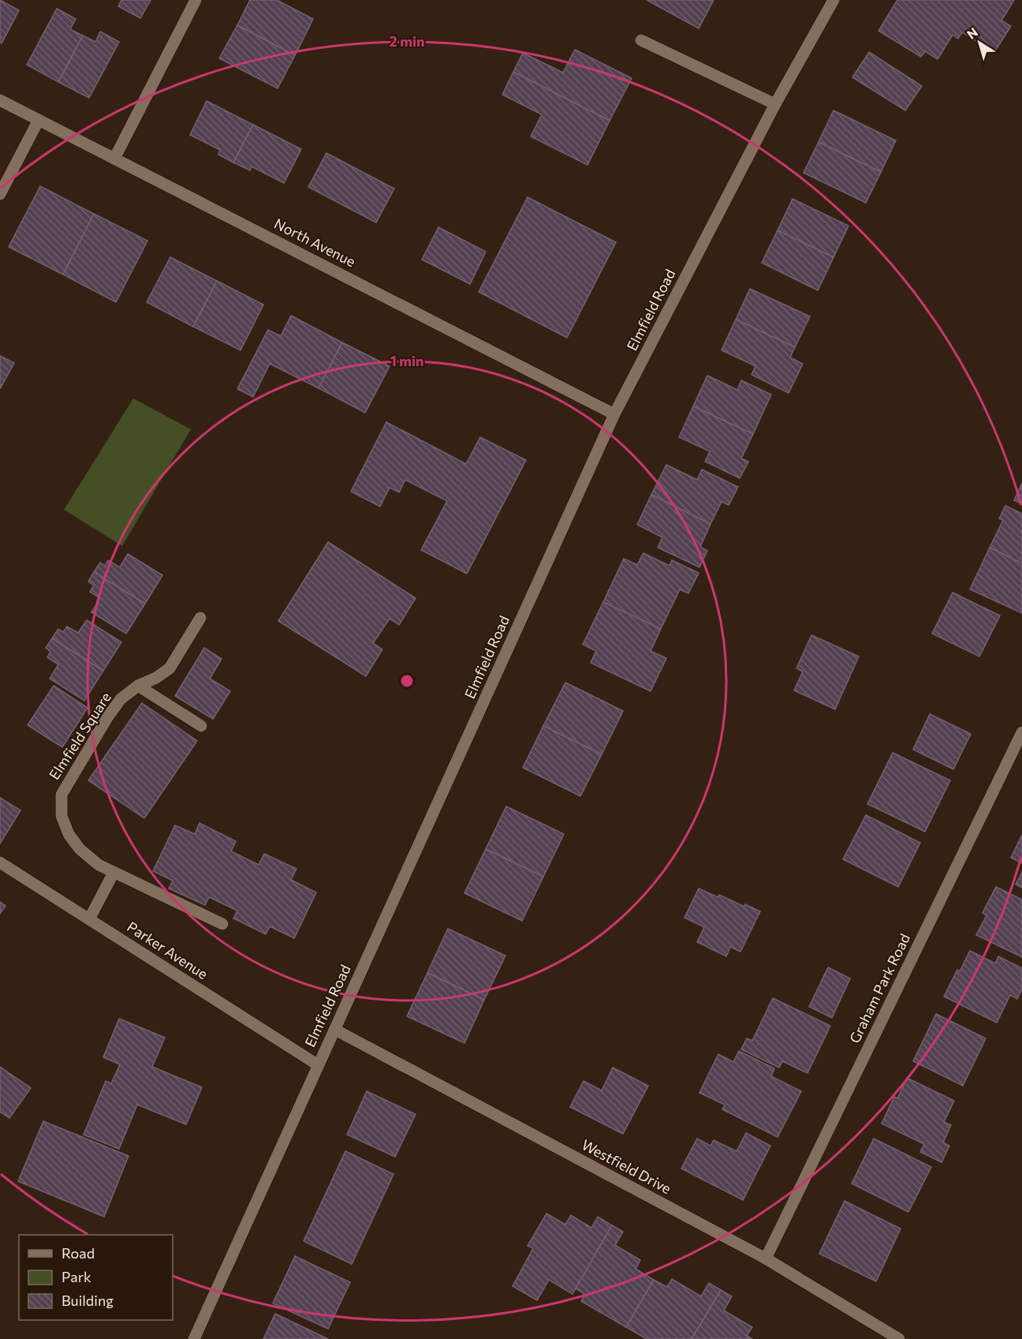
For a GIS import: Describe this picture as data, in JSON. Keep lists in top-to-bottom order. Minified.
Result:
{"streets":{"street":["North Avenue","Elmfield Road","Elmfield Square","Parker Avenue","Graham Park Road","Westfield Drive"]},"crossings":[["North Avenue","Elmfield Road"],["Elmfield Road","Parker Avenue"],["Elmfield Road","Westfield Drive"],["Graham Park Road","Westfield Drive"]],"legend":["Road","Park","Building"],"north":"top left","rings":["2 min","1 min"]}
